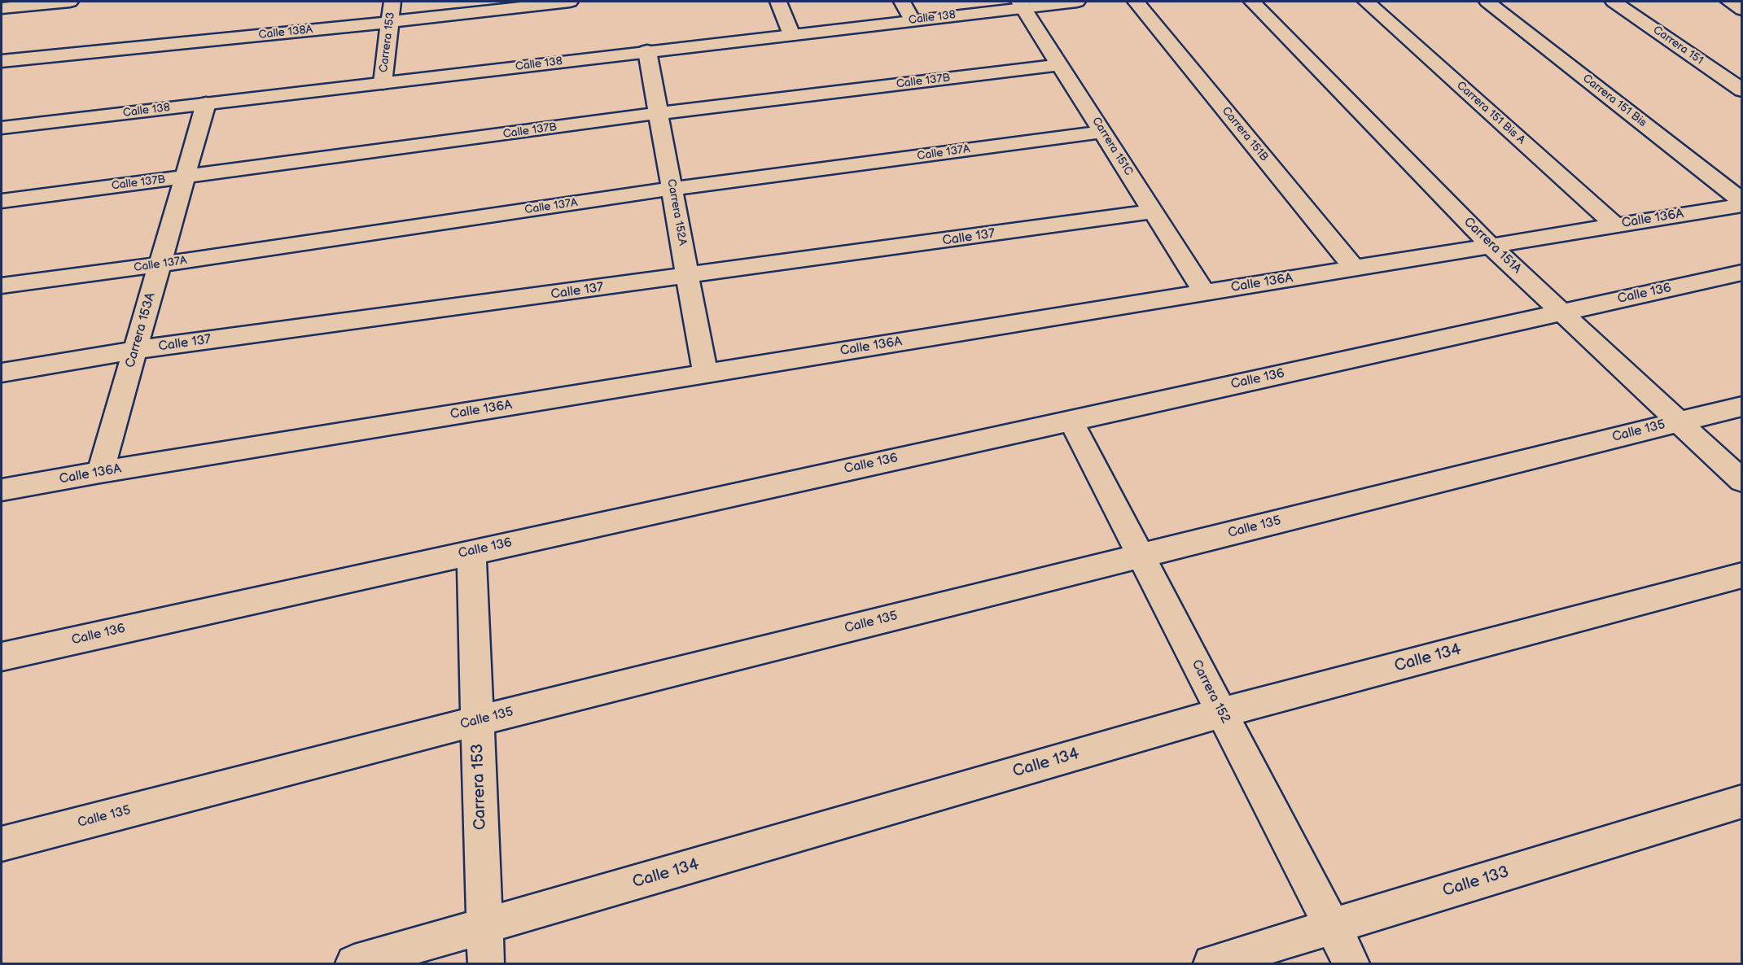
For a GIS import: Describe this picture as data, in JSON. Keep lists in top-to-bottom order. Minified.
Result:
{"streets":{"street":["Calle 138","Calle 138A","Carrera 153","Carrera 151","Calle 137B","Carrera 151 Bis","Carrera 151 Bis A","Carrera 151B","Carrera 151C","Calle 137A","Carrera 152A","Calle 136A","Calle 137","Carrera 151A","Calle 136","Carrera 153A","Calle 135","Calle 134","Carrera 152","Calle 133"]},"crossings":[["Calle 138","Carrera 153"],["Calle 138","Carrera 151C"],["Calle 138","Carrera 152A"],["Calle 138","Carrera 153A"],["Calle 138A","Carrera 153"],["Carrera 153","Calle 136"],["Carrera 153","Calle 135"],["Carrera 153","Calle 134"],["Calle 137B","Carrera 151C"],["Calle 137B","Carrera 152A"],["Calle 137B","Carrera 153A"],["Carrera 151 Bis","Calle 136A"],["Carrera 151 Bis A","Calle 136A"],["Carrera 151B","Calle 136A"],["Carrera 151C","Calle 137A"],["Carrera 151C","Calle 136A"],["Carrera 151C","Calle 137"],["Calle 137A","Carrera 152A"],["Calle 137A","Carrera 153A"],["Carrera 152A","Calle 136A"],["Carrera 152A","Calle 137"],["Calle 136A","Carrera 151A"],["Calle 136A","Carrera 153A"],["Calle 137","Carrera 153A"],["Carrera 151A","Calle 136"],["Carrera 151A","Calle 135"],["Calle 136","Carrera 152"],["Calle 135","Carrera 152"],["Calle 134","Carrera 152"],["Carrera 152","Calle 133"]]}
